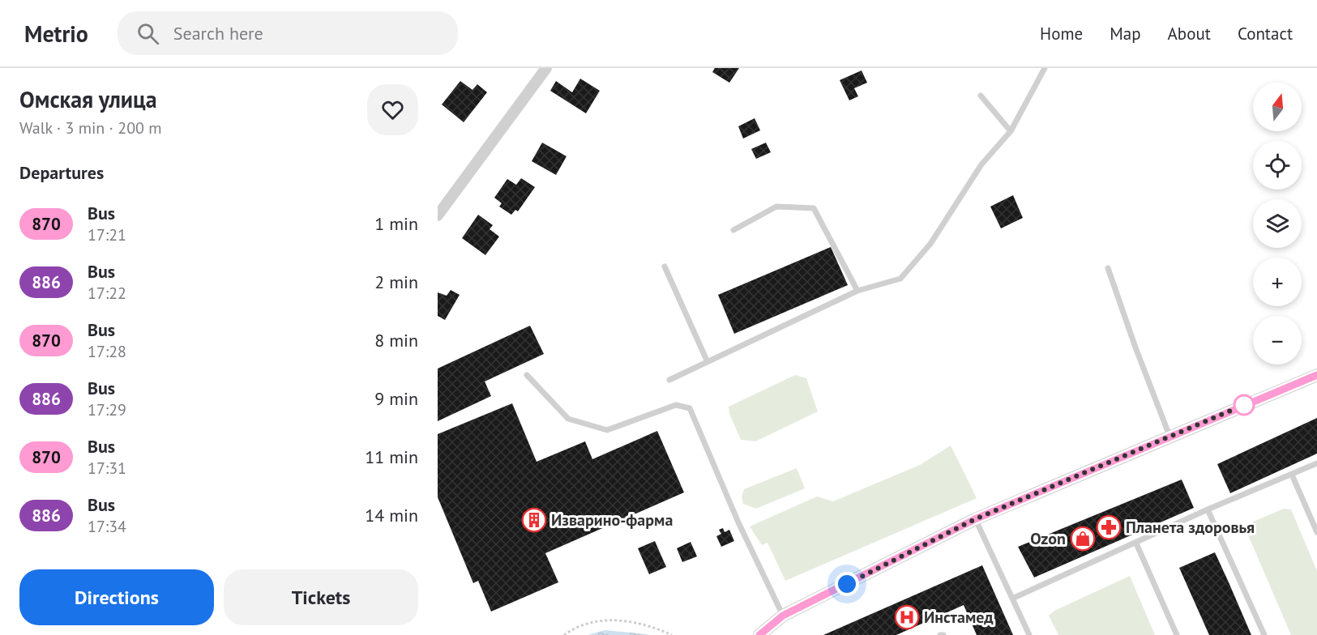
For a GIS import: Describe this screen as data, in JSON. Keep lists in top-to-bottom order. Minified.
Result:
{"places":{"building":["Изварино-фарма"],"pharmacy":["Планета здоровья"],"shop":["Ozon"],"hospital":["Инстамед"]},"lines":["bus line 870"],"north":"top","page":{"header":"Metrio","search":"Search here","nav":["Home","Map","About","Contact"],"heading":[["Омская улица","Walk · 3 min · 200 m"],"Departures"],"map_buttons":["+","−"],"list":[{"mark":"870","name":"Bus","note":"17:21","value":"1 min"},{"mark":"886","name":"Bus","note":"17:22","value":"2 min"},{"mark":"870","name":"Bus","note":"17:28","value":"8 min"},{"mark":"886","name":"Bus","note":"17:29","value":"9 min"},{"mark":"870","name":"Bus","note":"17:31","value":"11 min"},{"mark":"886","name":"Bus","note":"17:34","value":"14 min"}],"buttons":["Directions","Tickets"]}}
